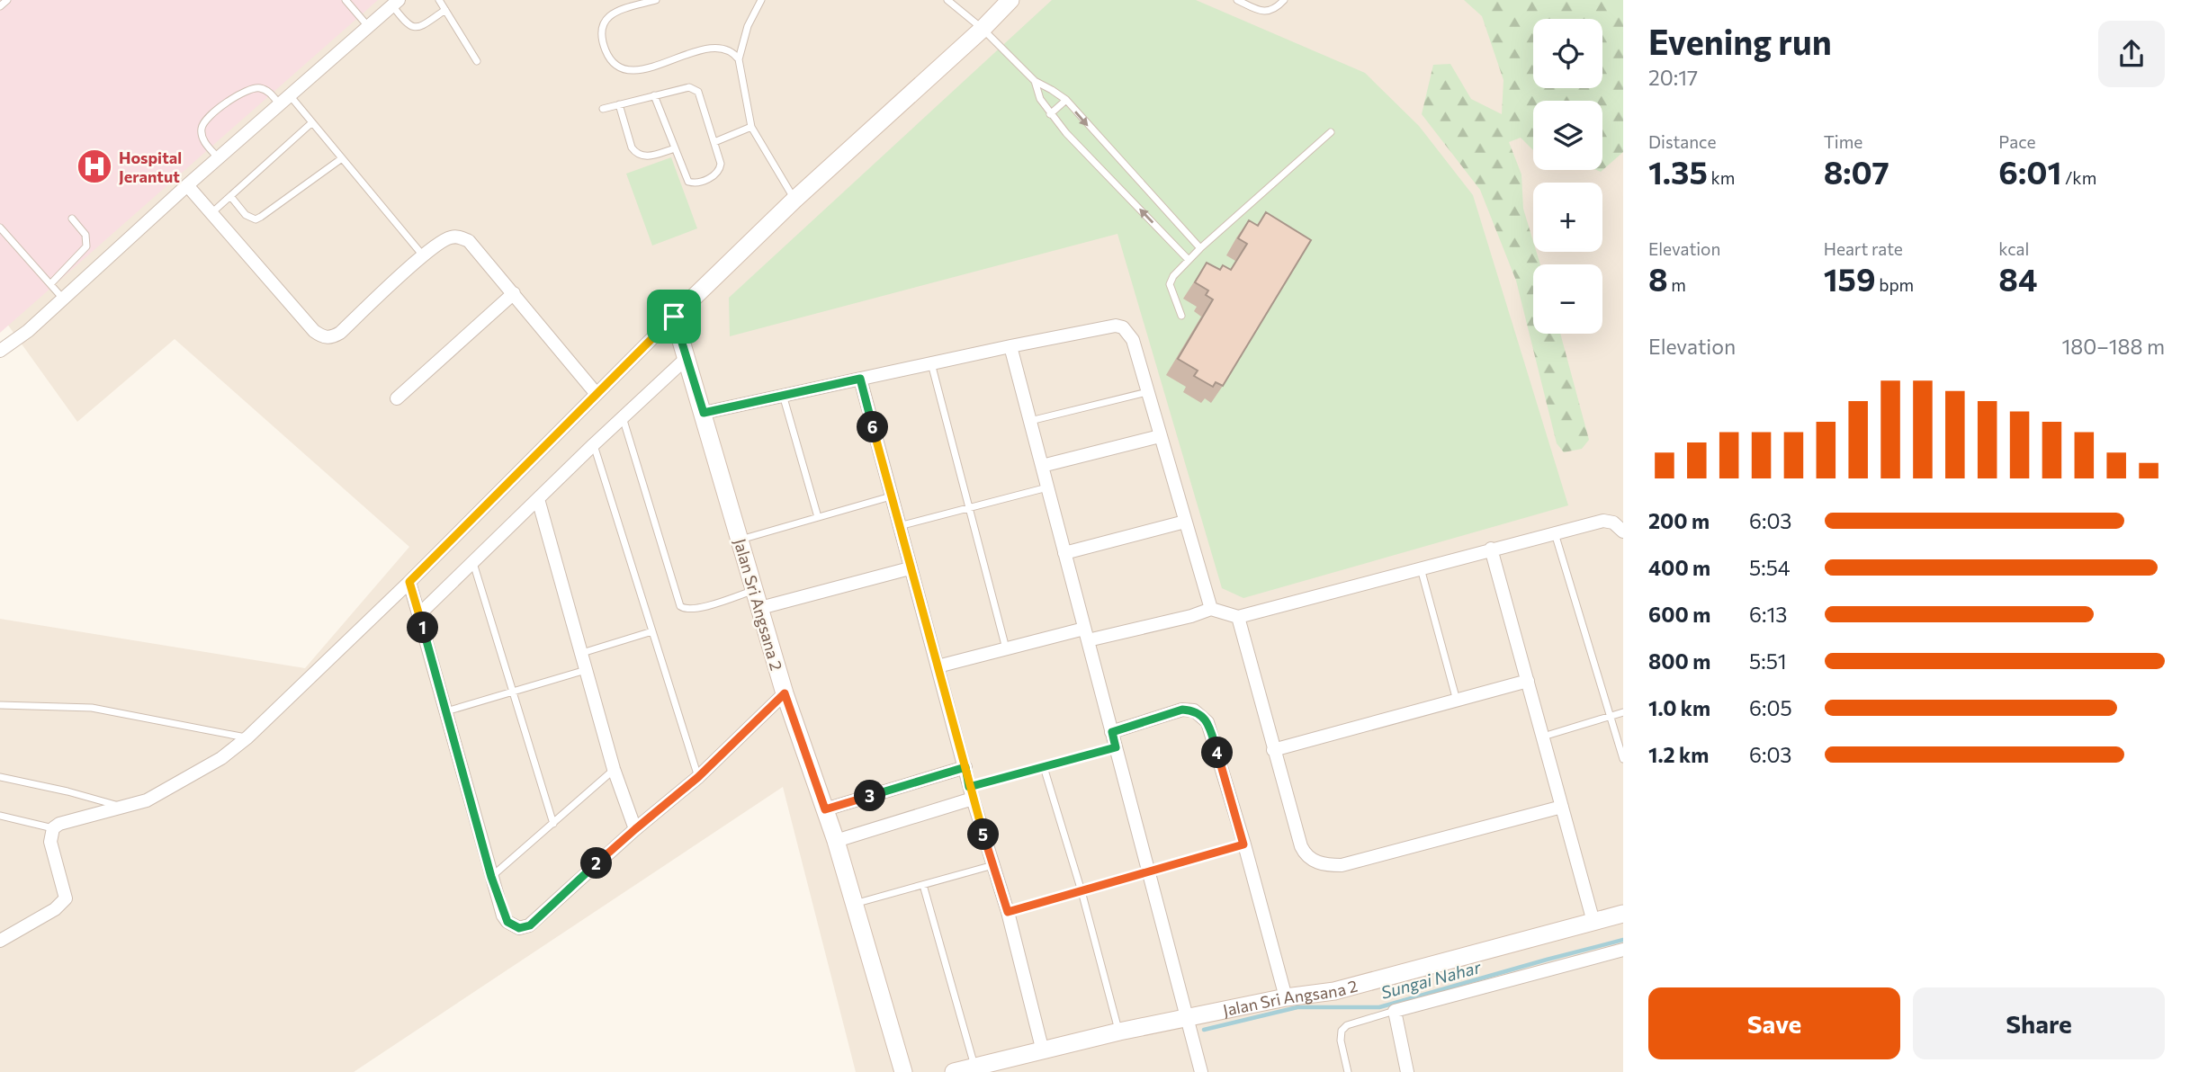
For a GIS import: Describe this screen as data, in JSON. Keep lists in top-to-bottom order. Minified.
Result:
{"streets":{"street":["Jalan Sri Angsana 2"]},"water":["Sungai Nahar"],"places":{"hospital":["Hospital Jerantut"]},"page":{"heading":["Evening run","20:17"],"map_buttons":["+","−"],"stats":[["Distance","1.35 km"],["Time","8:07"],["Pace","6:01 /km"],["Elevation","8 m"],["Heart rate","159 bpm"],["kcal","84"]],"chart":["Elevation","180–188 m"],"pins":["6","1","4","3","5","2"],"list":[{"name":"200 m","note":"6:03"},{"name":"400 m","note":"5:54"},{"name":"600 m","note":"6:13"},{"name":"800 m","note":"5:51"},{"name":"1.0 km","note":"6:05"},{"name":"1.2 km","note":"6:03"}],"buttons":["Save","Share"]}}
